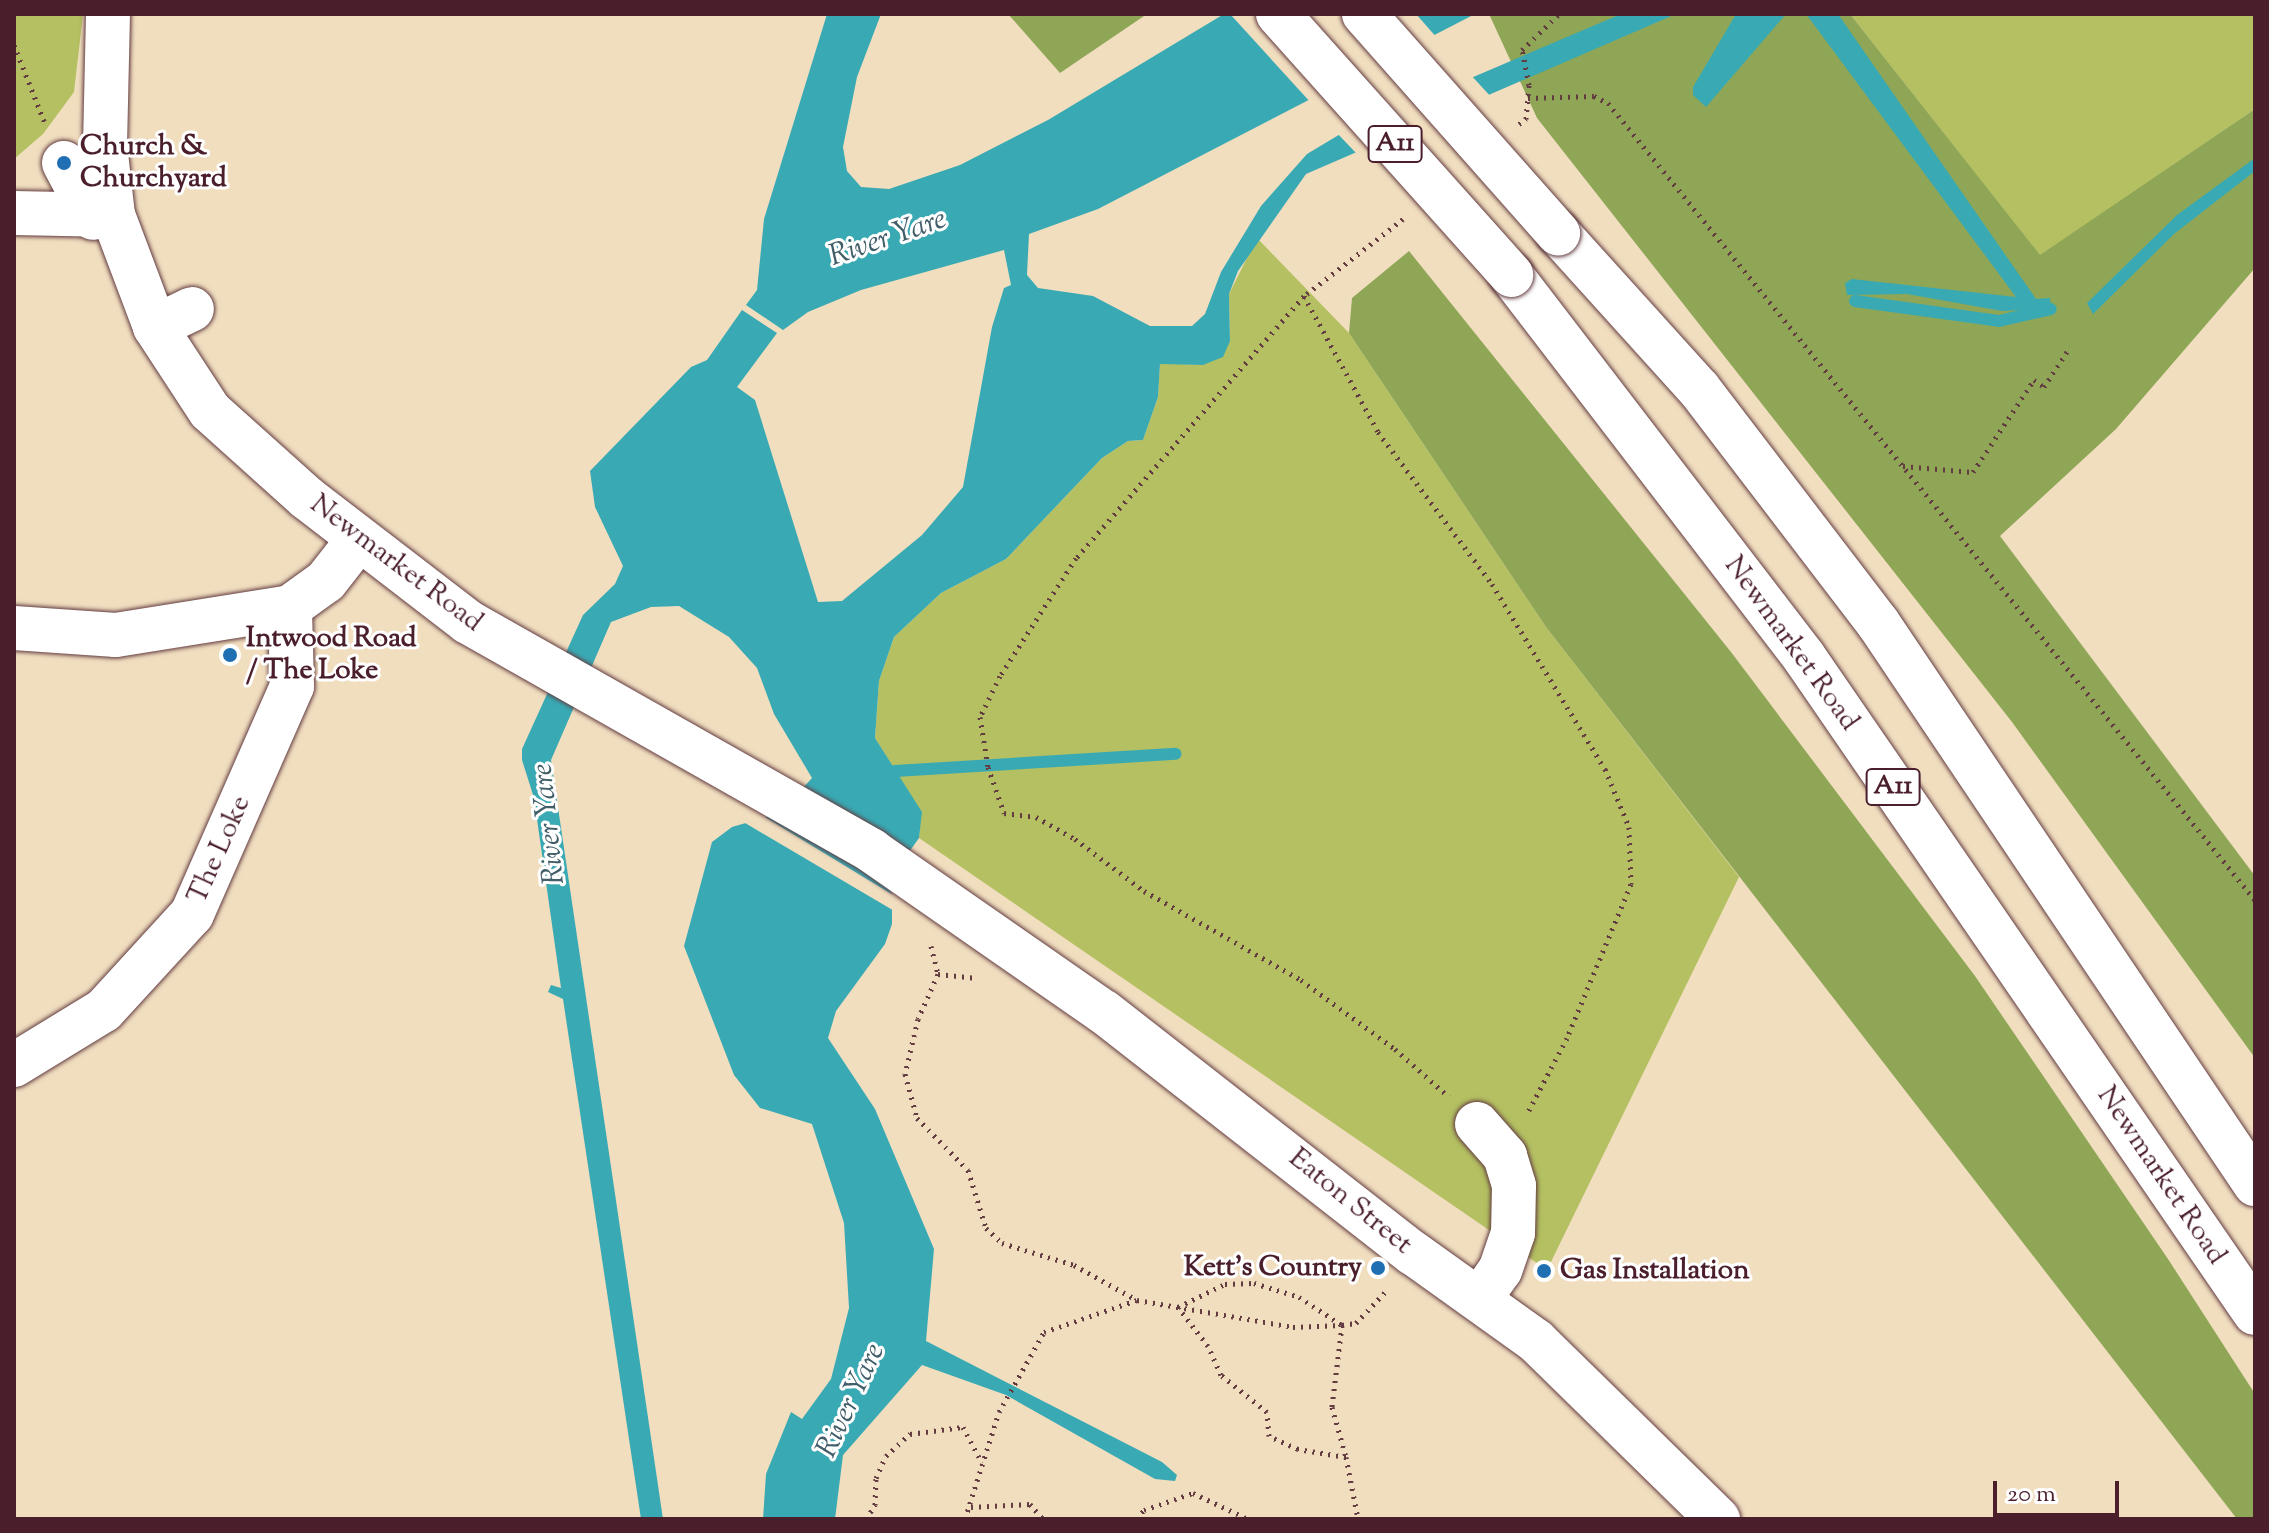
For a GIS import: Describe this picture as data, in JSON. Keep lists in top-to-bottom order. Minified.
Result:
{"streets":{"main road":["A11","Newmarket Road","The Loke","Eaton Street"]},"crossings":[["Newmarket Road","Eaton Street"]],"water":["River Yare"],"places":["Church & Churchyard","Intwood Road / The Loke","Kett's Country","Gas Installation"],"scale_bar":"20 m"}
